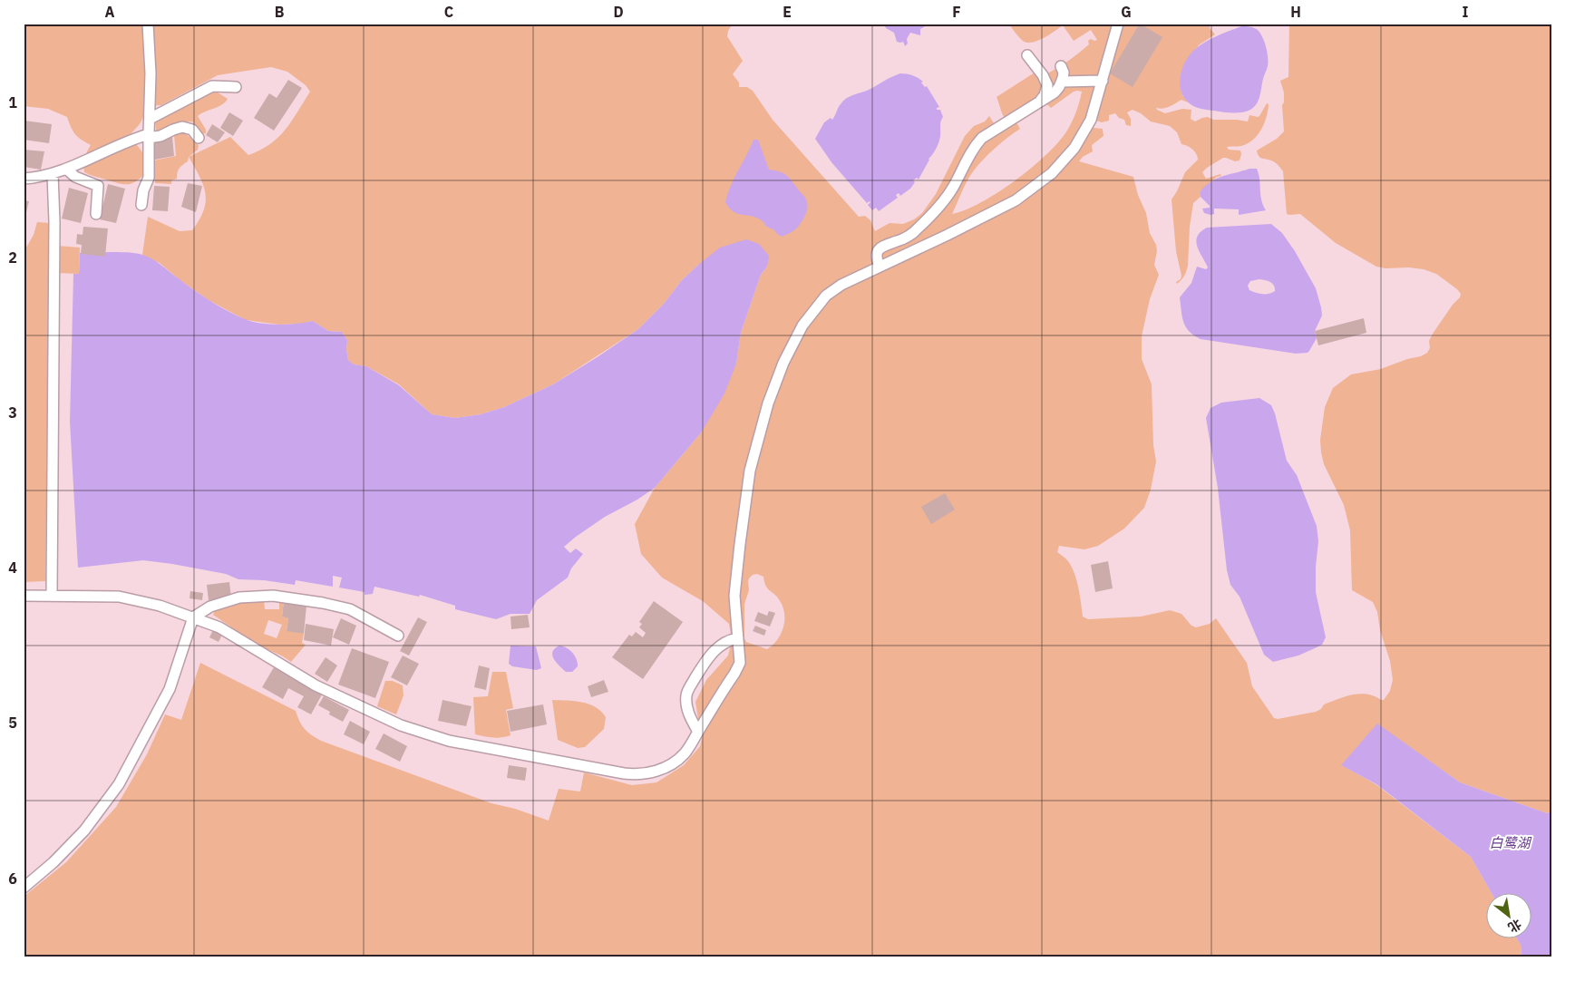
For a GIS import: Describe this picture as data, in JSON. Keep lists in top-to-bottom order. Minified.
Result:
{"water":["白鹭湖"],"north":"bottom right","grid":{"columns":["A","B","C","D","E","F","G","H","I"],"rows":["1","2","3","4","5","6"]}}
